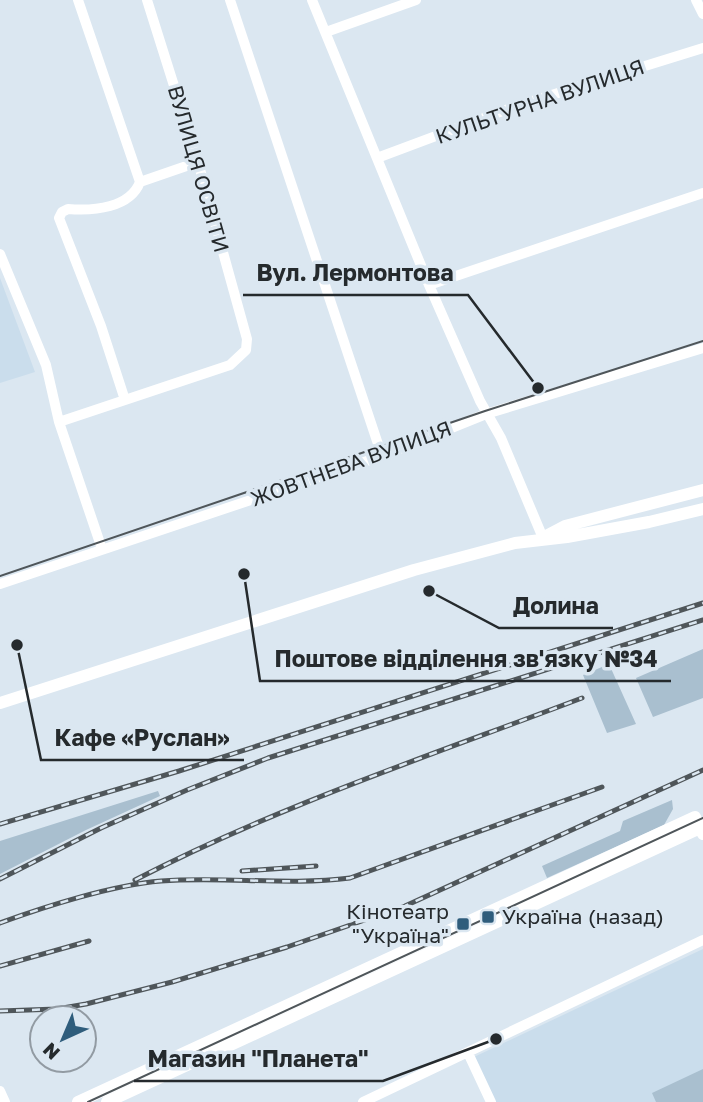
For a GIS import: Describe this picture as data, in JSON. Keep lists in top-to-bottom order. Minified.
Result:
{"streets":{"street":["КУЛЬТУРНА ВУЛИЦЯ","ВУЛИЦЯ ОСВІТИ","ЖОВТНЕВА ВУЛИЦЯ"]},"places":{"other":["Вул. Лермонтова","Поштове відділення зв'язку №34","Долина","Кафе «Руслан»","Магазин \"Планета\""],"transit":["Україна (назад)","Кінотеатр \"Україна\""]},"north":"bottom left"}
